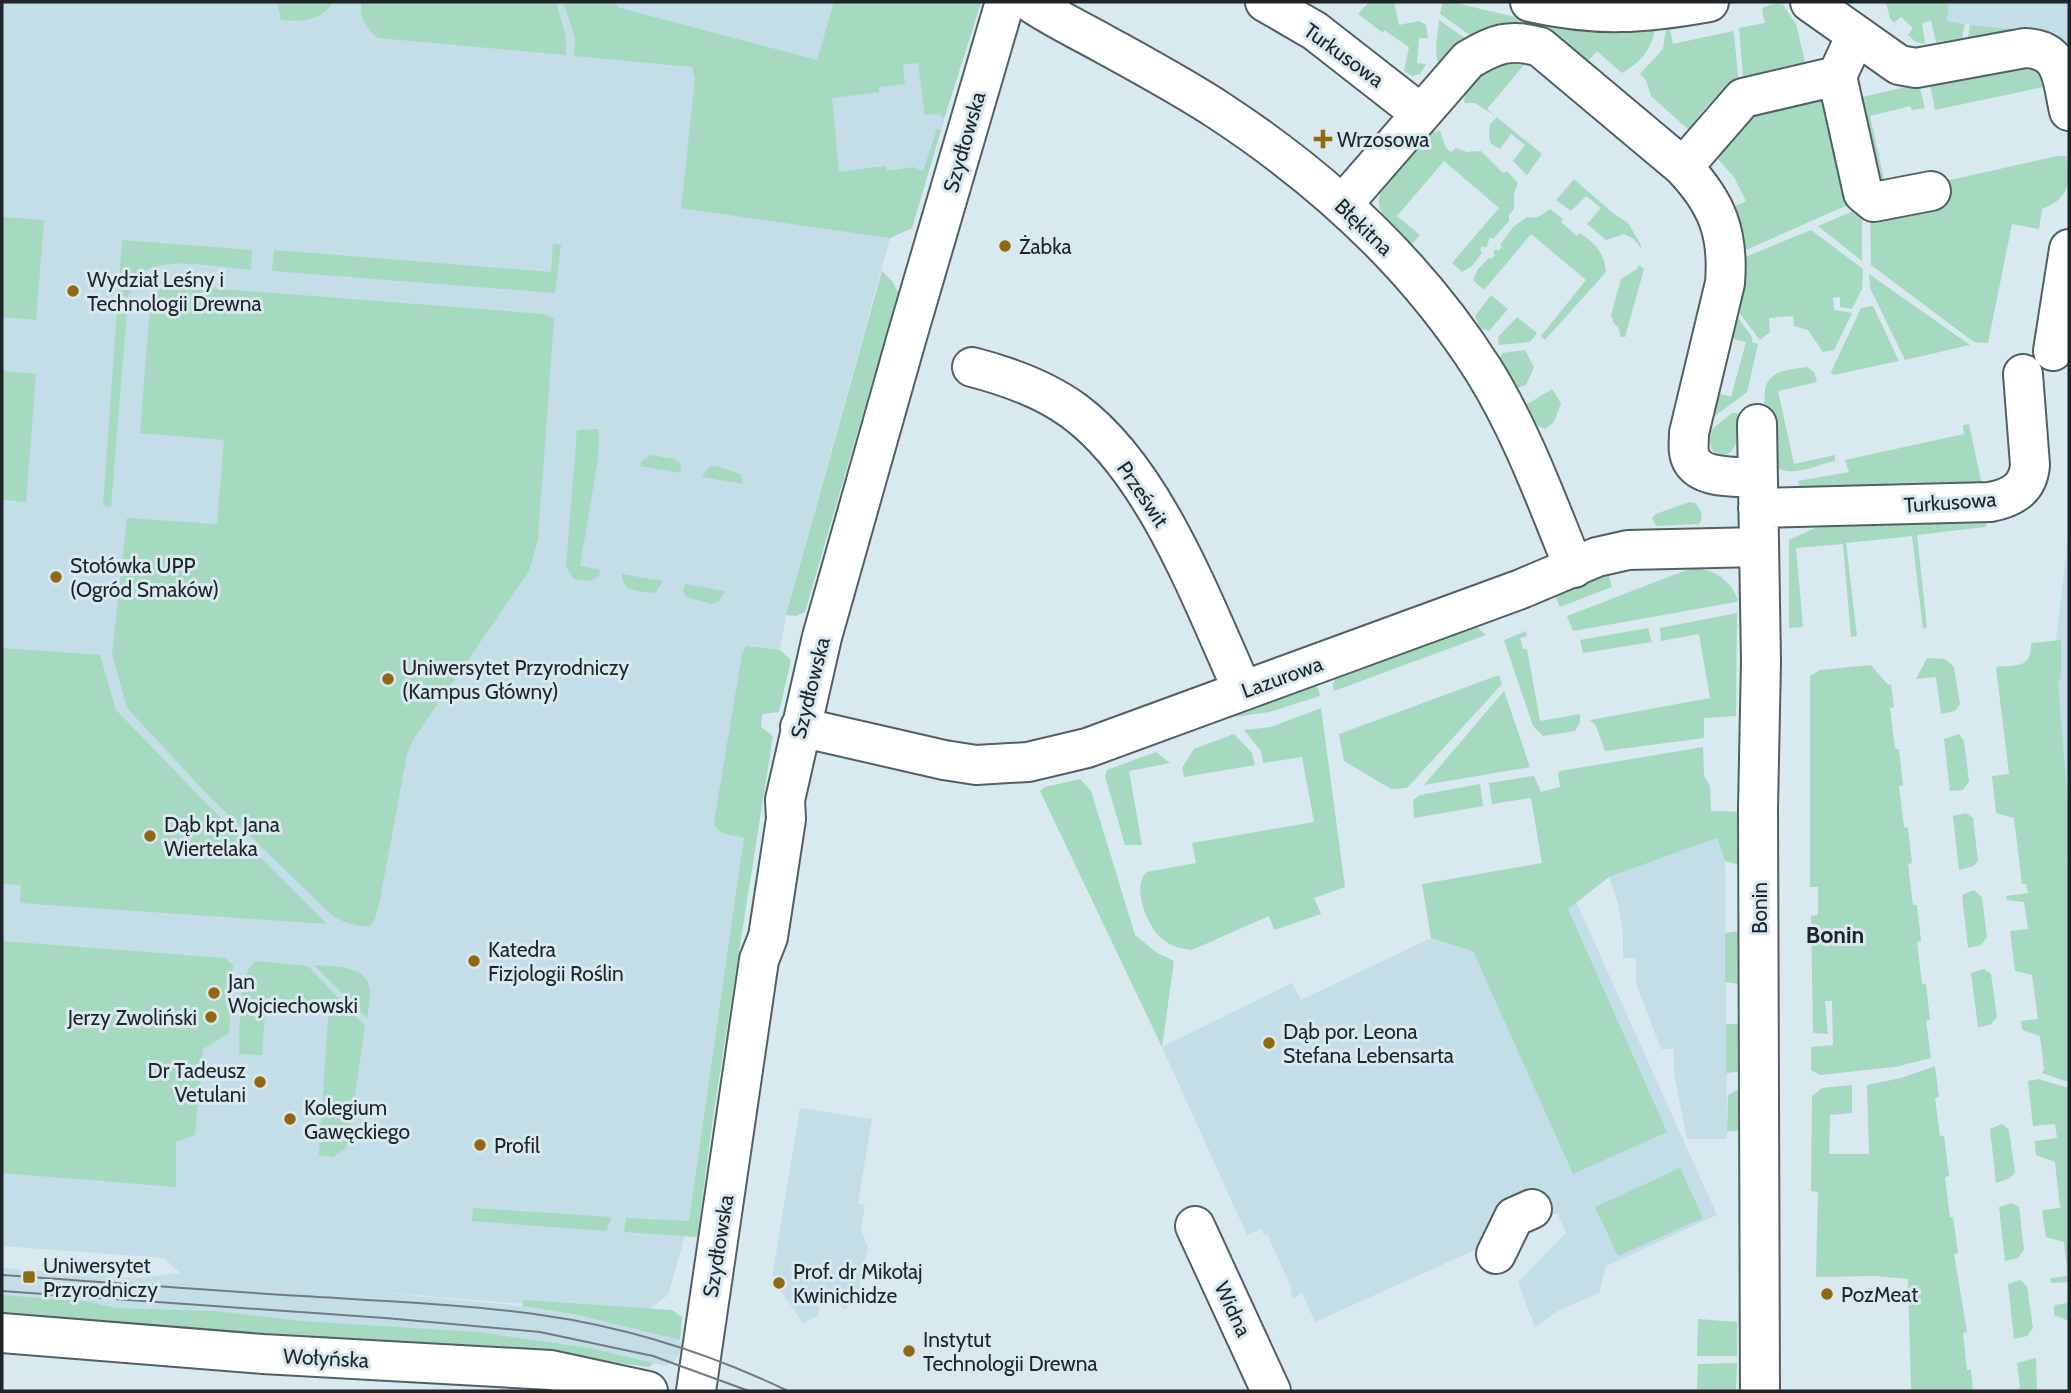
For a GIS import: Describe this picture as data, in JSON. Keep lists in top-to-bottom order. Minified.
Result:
{"streets":{"street":["Turkusowa","Szydłowska","Błękitna","Prześwit","Lazurowa","Bonin","Widna","Wołyńska"]},"crossings":[["Turkusowa","Bonin"],["Szydłowska","Lazurowa"],["Błękitna","Lazurowa"],["Prześwit","Lazurowa"],["Lazurowa","Bonin"]],"districts":["Bonin"],"places":{"health":["Wrzosowa"],"other":["Żabka","Wydział Leśny i Technologii Drewna","Stołówka UPP (Ogród Smaków)","Uniwersytet Przyrodniczy (Kampus Główny)","Dąb kpt. Jana Wiertelaka","Katedra Fizjologii Roślin","Jan Wojciechowski","Jerzy Zwoliński","Dąb por. Leona Stefana Lebensarta","Dr Tadeusz Vetulani","Kolegium Gawęckiego","Profil","Prof. dr Mikołaj Kwinichidze","PozMeat","Instytut Technologii Drewna"],"transit":["Uniwersytet Przyrodniczy"]}}
